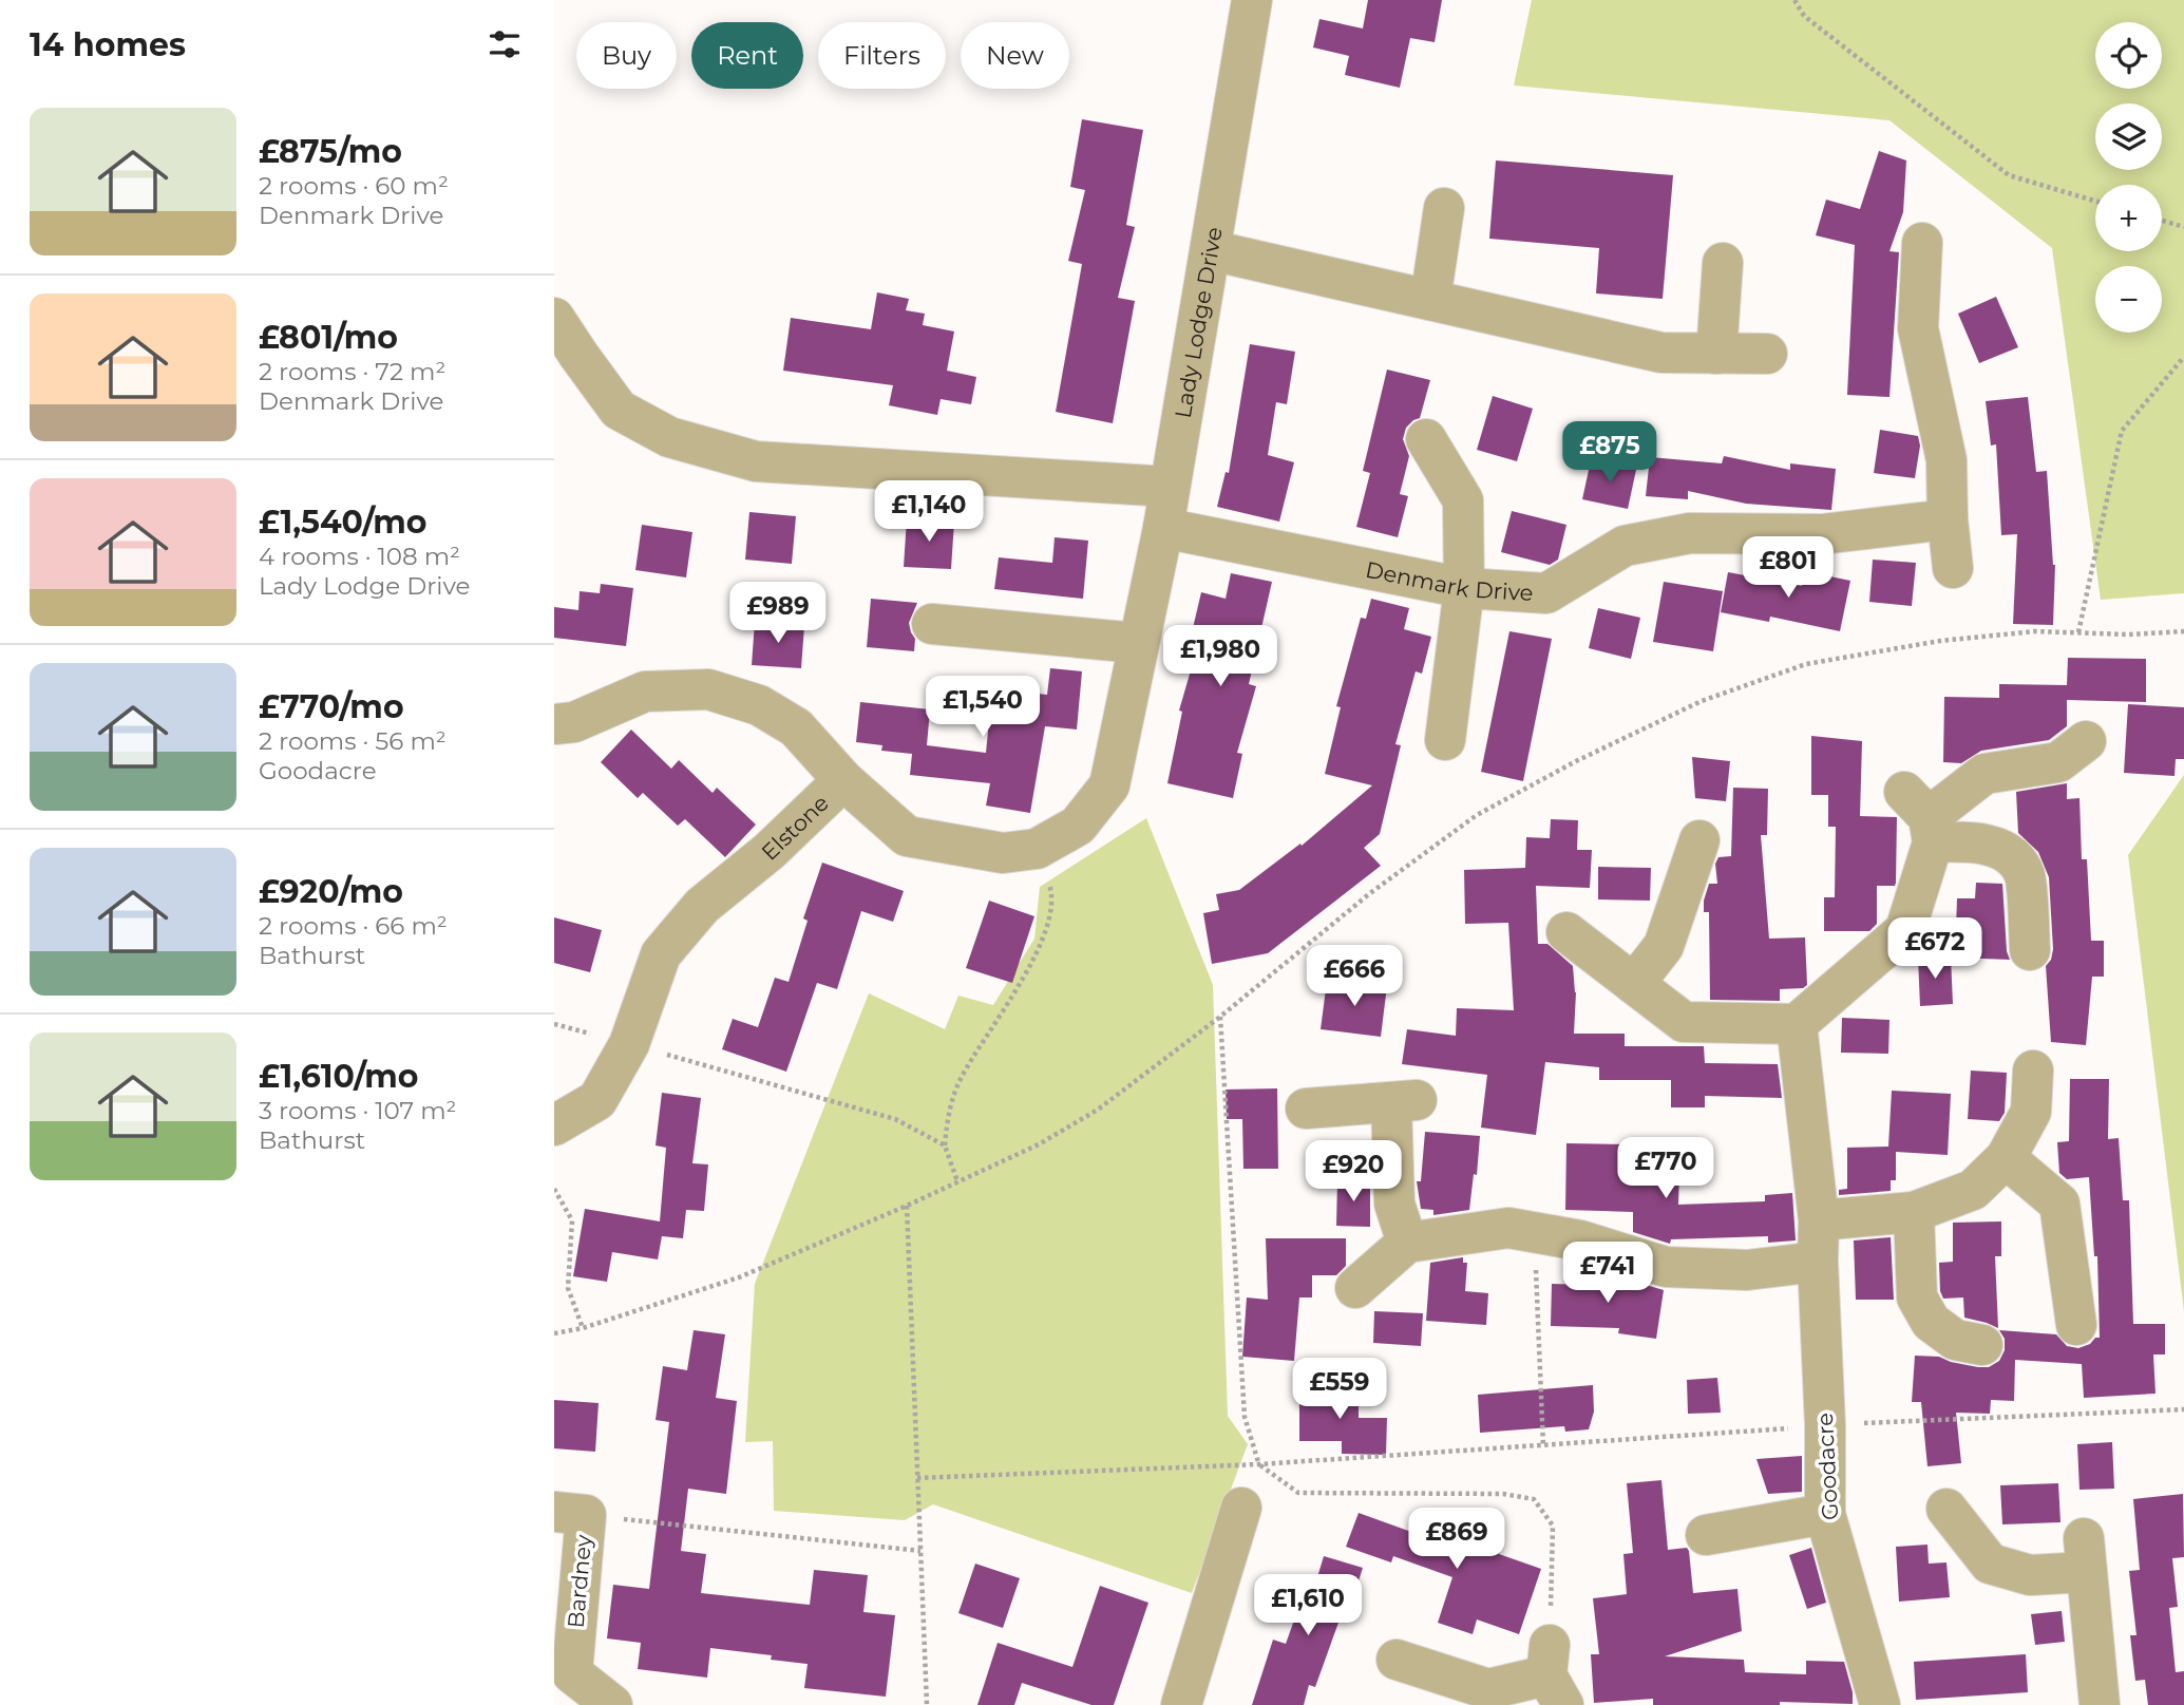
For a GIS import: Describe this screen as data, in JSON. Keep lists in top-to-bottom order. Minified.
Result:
{"streets":{"street":["Lady Lodge Drive","Denmark Drive","Elstone","Goodacre","Bardney"]},"crossings":[["Lady Lodge Drive","Denmark Drive"],["Lady Lodge Drive","Elstone"]],"page":{"heading":"14 homes","map_buttons":["+","−"],"chip":["Buy","Rent","Filters","New"],"list":[{"name":"£875/mo","note":"2 rooms · 60 m² · Denmark Drive"},{"name":"£801/mo","note":"2 rooms · 72 m² · Denmark Drive"},{"name":"£1,540/mo","note":"4 rooms · 108 m² · Lady Lodge Drive"},{"name":"£770/mo","note":"2 rooms · 56 m² · Goodacre"},{"name":"£920/mo","note":"2 rooms · 66 m² · Bathurst"},{"name":"£1,610/mo","note":"3 rooms · 107 m² · Bathurst"}],"price":["£875","£1,140","£801","£989","£1,980","£1,540","£672","£666","£770","£920","£741","£559","£869","£1,610"]}}
